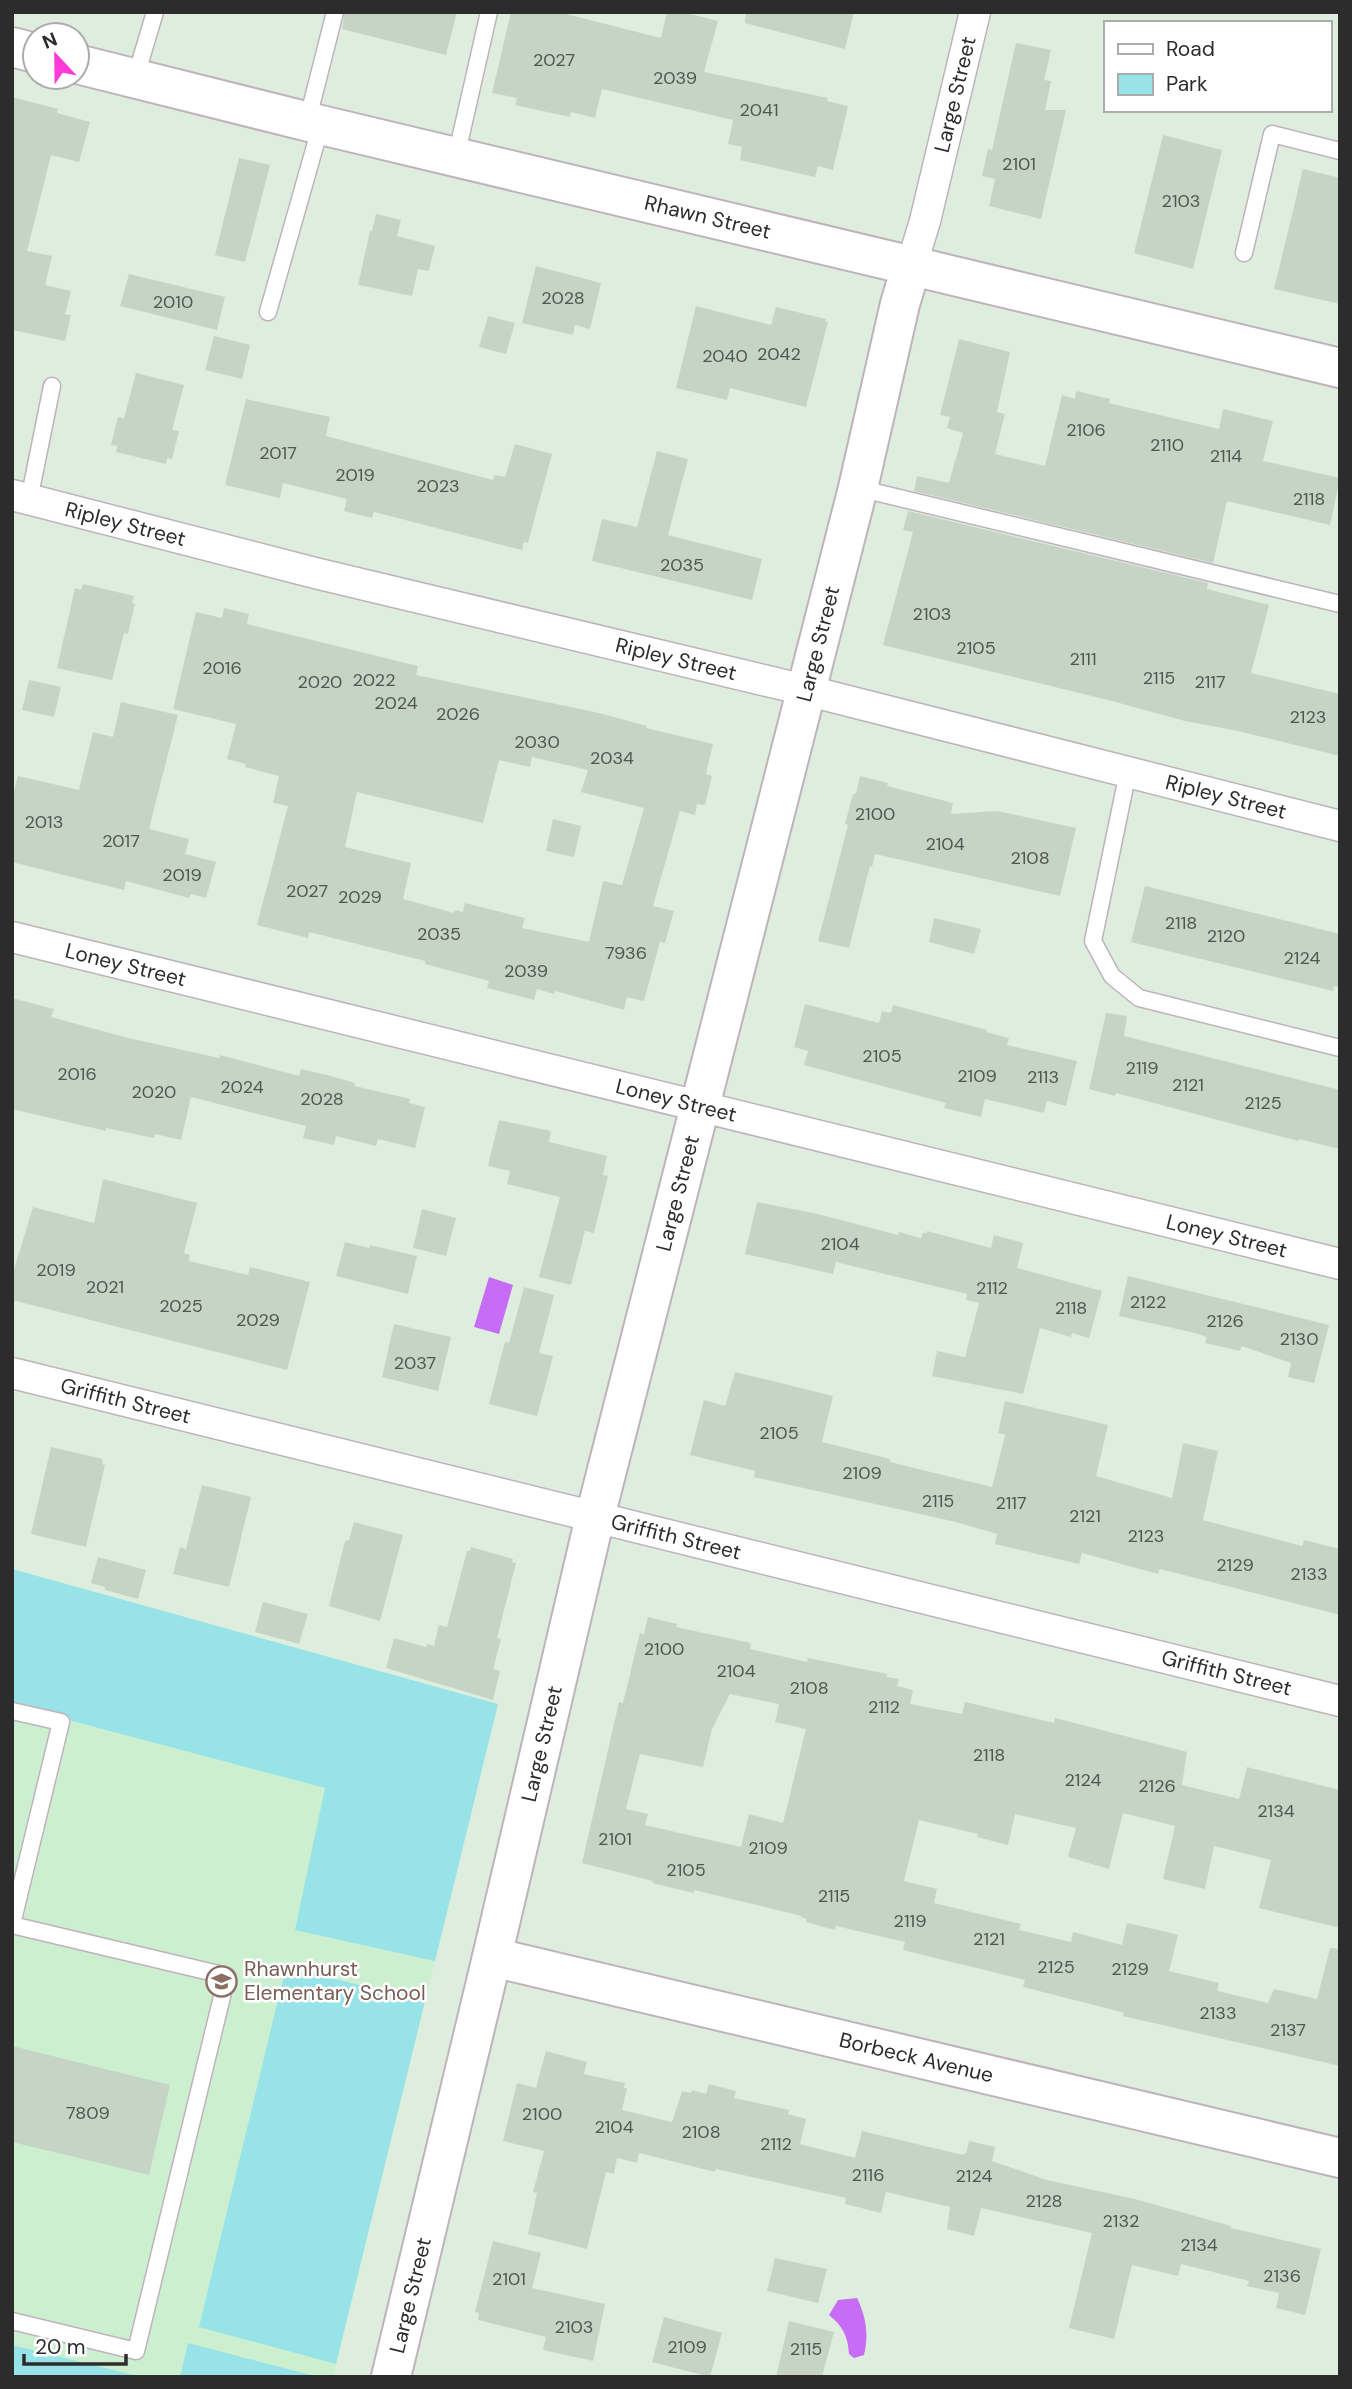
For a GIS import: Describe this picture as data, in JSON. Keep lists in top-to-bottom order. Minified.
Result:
{"streets":{"street":["Large Street","Rhawn Street","Ripley Street","Loney Street","Griffith Street","Borbeck Avenue"]},"crossings":[["Large Street","Rhawn Street"],["Large Street","Ripley Street"],["Large Street","Loney Street"],["Large Street","Griffith Street"],["Large Street","Borbeck Avenue"]],"places":{"school or university":["Rhawnhurst Elementary School"]},"house_numbers":["2027","2039","2041","2101","2103","2028","2010","2042","2040","2106","2110","2017","2114","2019","2023","2118","2035","2103","2105","2111","2016","2115","2022","2020","2117","2024","2026","2123","2030","2034","2100","2013","2017","2104","2108","2019","2027","2029","2118","2035","2120","7936","2124","2039","2105","2119","2016","2109","2113","2121","2024","2020","2028","2125","2104","2019","2021","2112","2122","2025","2118","2029","2126","2130","2037","2105","2109","2115","2117","2121","2123","2129","2133","2100","2104","2108","2112","2118","2124","2126","2134","2101","2109","2105","2115","2119","2121","2125","2129","2133","2137","7809","2100","2104","2108","2112","2116","2124","2128","2132","2134","2136","2101","2103","2109","2115"],"legend":["Road","Park"],"scale_bar":"20 m","north":"top"}
